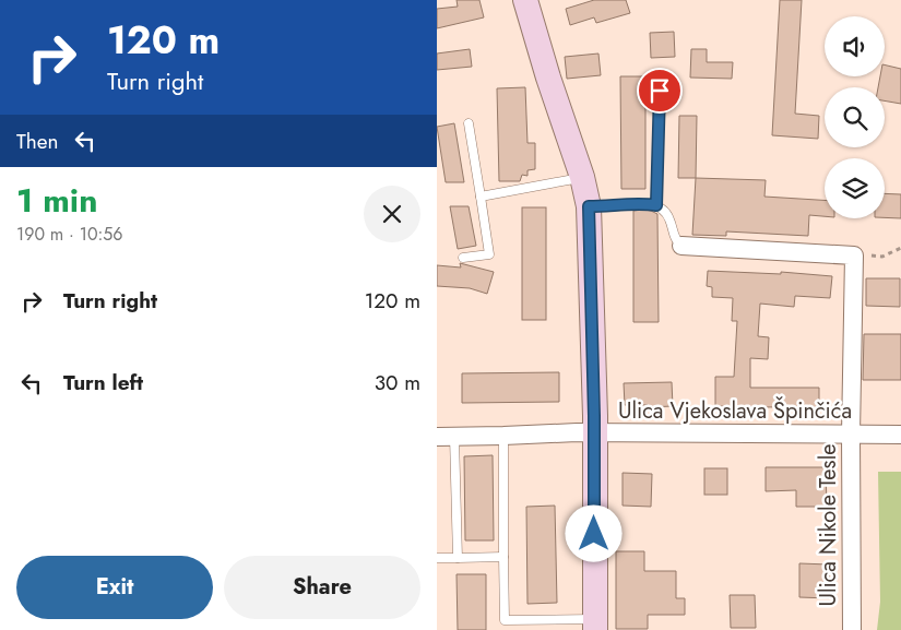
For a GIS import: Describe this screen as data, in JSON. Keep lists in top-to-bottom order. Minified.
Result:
{"streets":{"street":["Ulica Vjekoslava Špinčića","Ulica Nikole Tesle"]},"crossings":[["Ulica Vjekoslava Špinčića","Ulica Nikole Tesle"]],"page":{"turn":["120 m","Turn right"],"then":"Then","heading":["1 min","190 m · 10:56"],"list":[{"name":"Turn right","value":"120 m"},{"name":"Turn left","value":"30 m"}],"buttons":["Exit","Share"]}}
